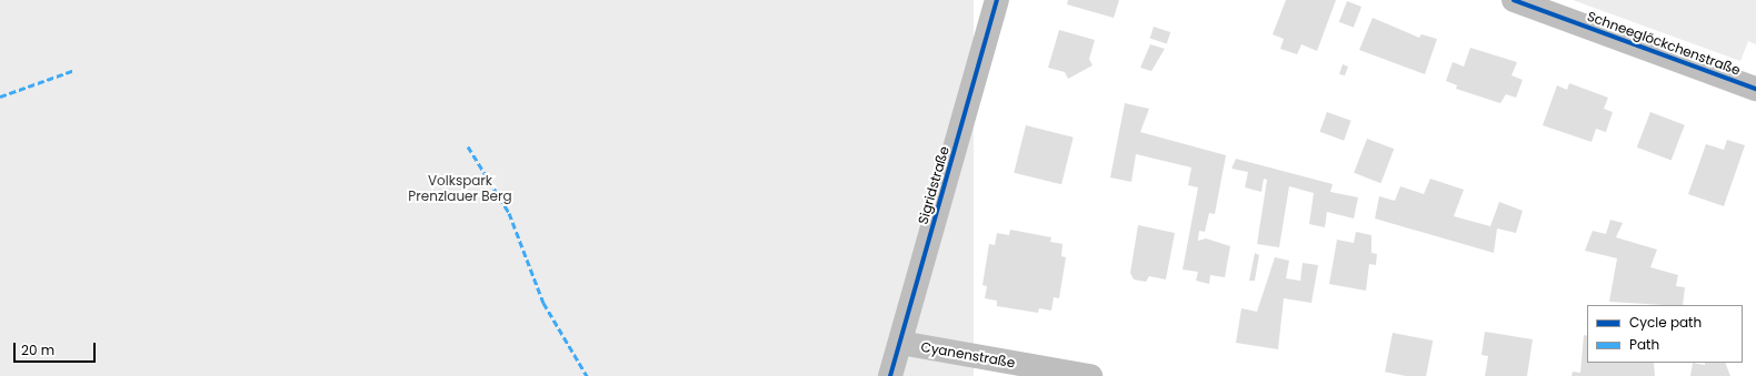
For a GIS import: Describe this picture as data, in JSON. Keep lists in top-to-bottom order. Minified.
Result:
{"streets":{"street":["Schneeglöckchenstraße","Sigridstraße","Cyanenstraße"]},"crossings":[["Sigridstraße","Cyanenstraße"]],"parks":["Volkspark Prenzlauer Berg"],"legend":["Cycle path","Path"],"scale_bar":"20 m"}
